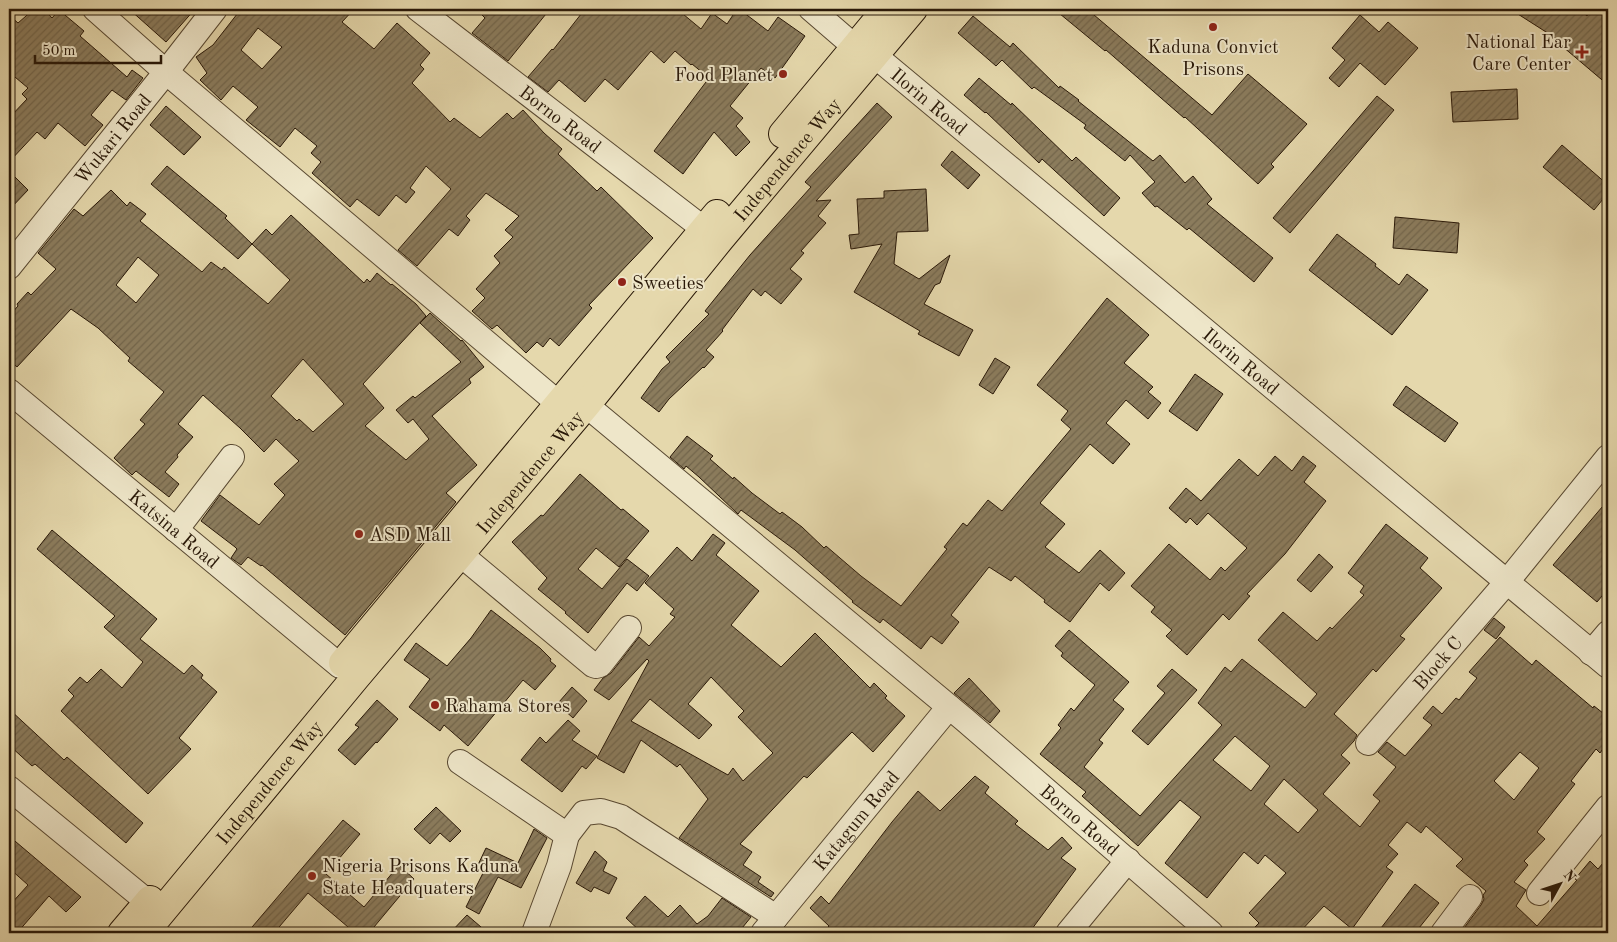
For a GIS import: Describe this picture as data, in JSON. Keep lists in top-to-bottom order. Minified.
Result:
{"streets":{"main road":["Independence Way"],"street":["Ilorin Road","Borno Road","Wukari Road","Katsina Road","Block C","Katagum Road"]},"crossings":[["Ilorin Road","Independence Way"],["Ilorin Road","Block C"],["Borno Road","Independence Way"],["Borno Road","Katagum Road"],["Independence Way","Katsina Road"]],"places":{"other":["Kaduna Convict Prisons","Food Planet","Sweeties","ASD Mall","Rahama Stores","Nigeria Prisons Kaduna State Headquaters"],"health":["National Ear Care Center"]},"scale_bar":"50 m","north":"top right"}
